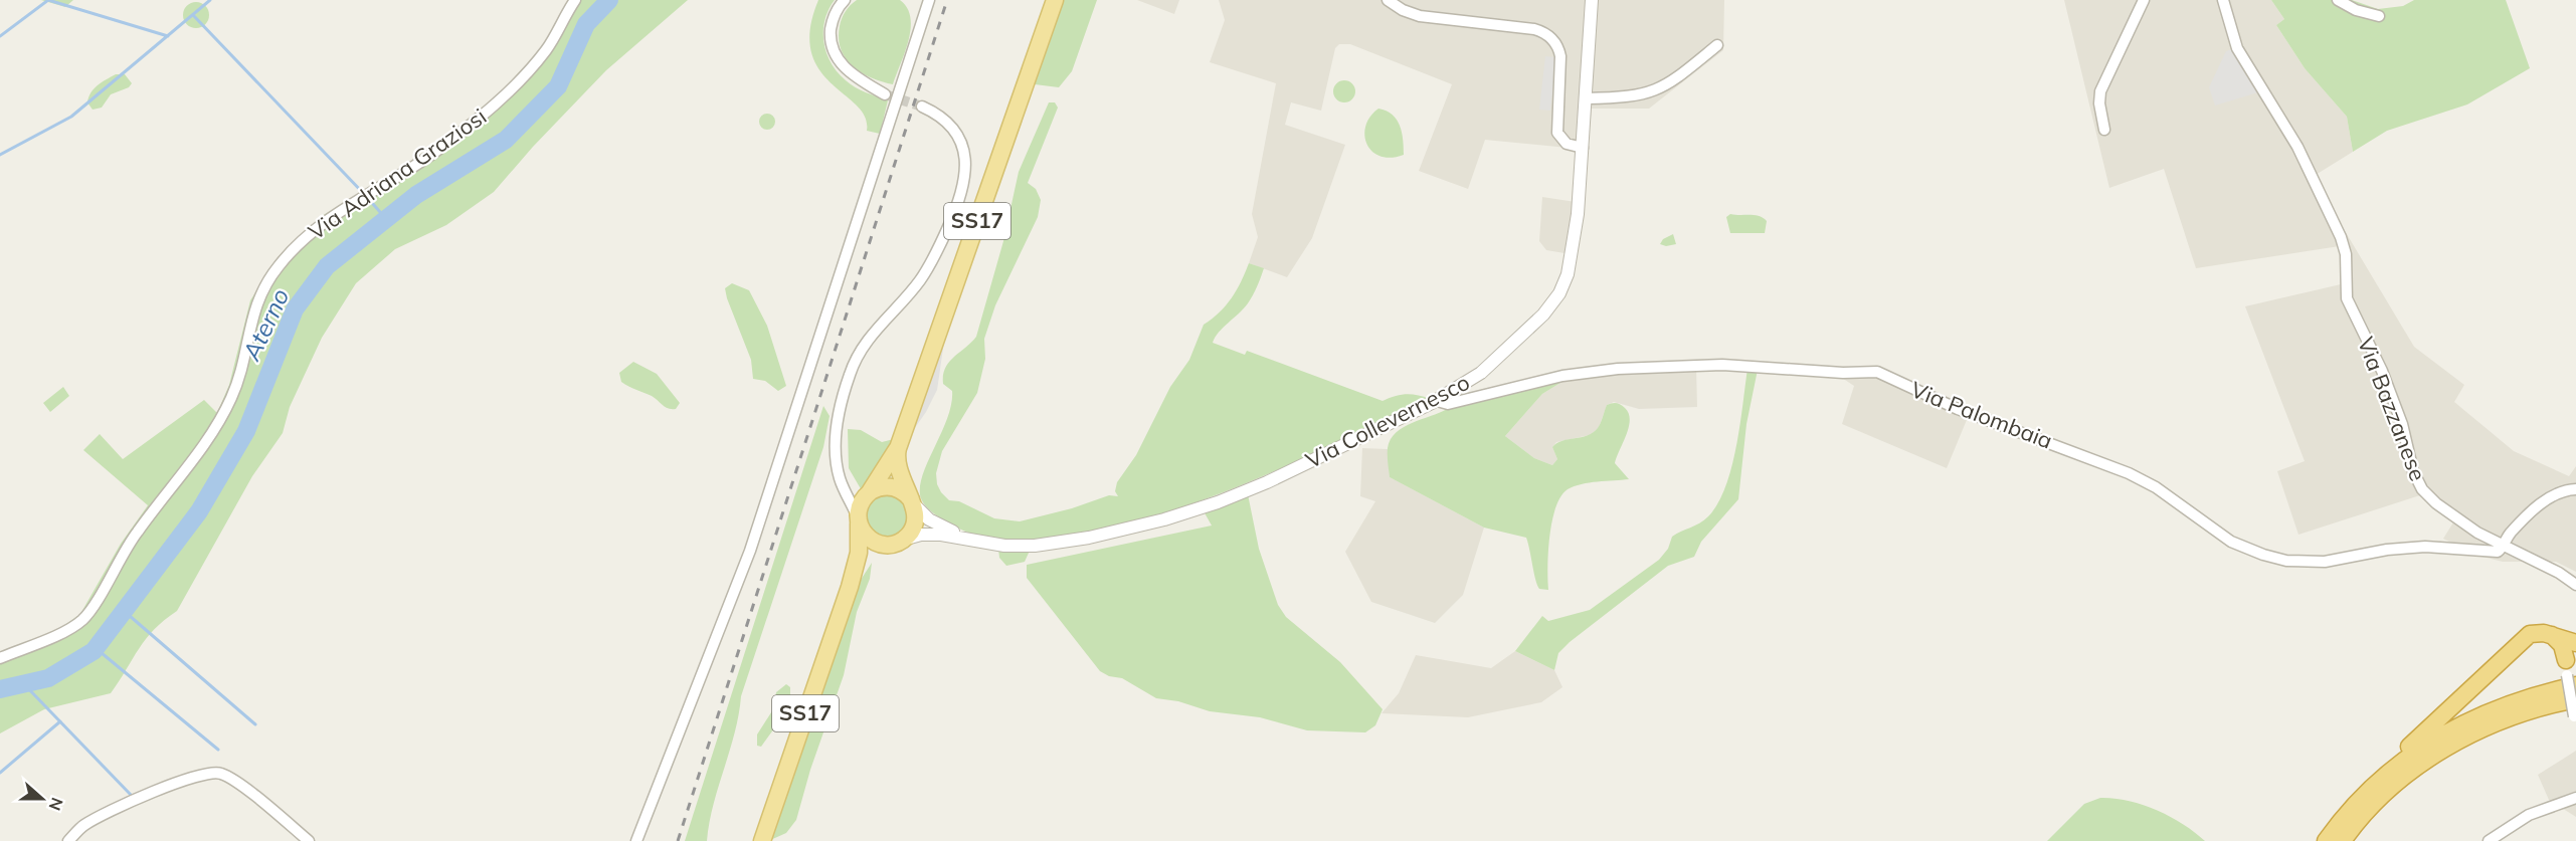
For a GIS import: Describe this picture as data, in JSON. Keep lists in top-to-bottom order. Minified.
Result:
{"streets":{"main road":["SS17"],"street":["Via Adriana Graziosi","Via Bazzanese","Via Palombaia","Via Collevernesco"]},"crossings":[["SS17","Via Collevernesco"],["Via Bazzanese","Via Palombaia"],["Via Palombaia","Via Collevernesco"]],"water":["Aterno"],"north":"right"}
